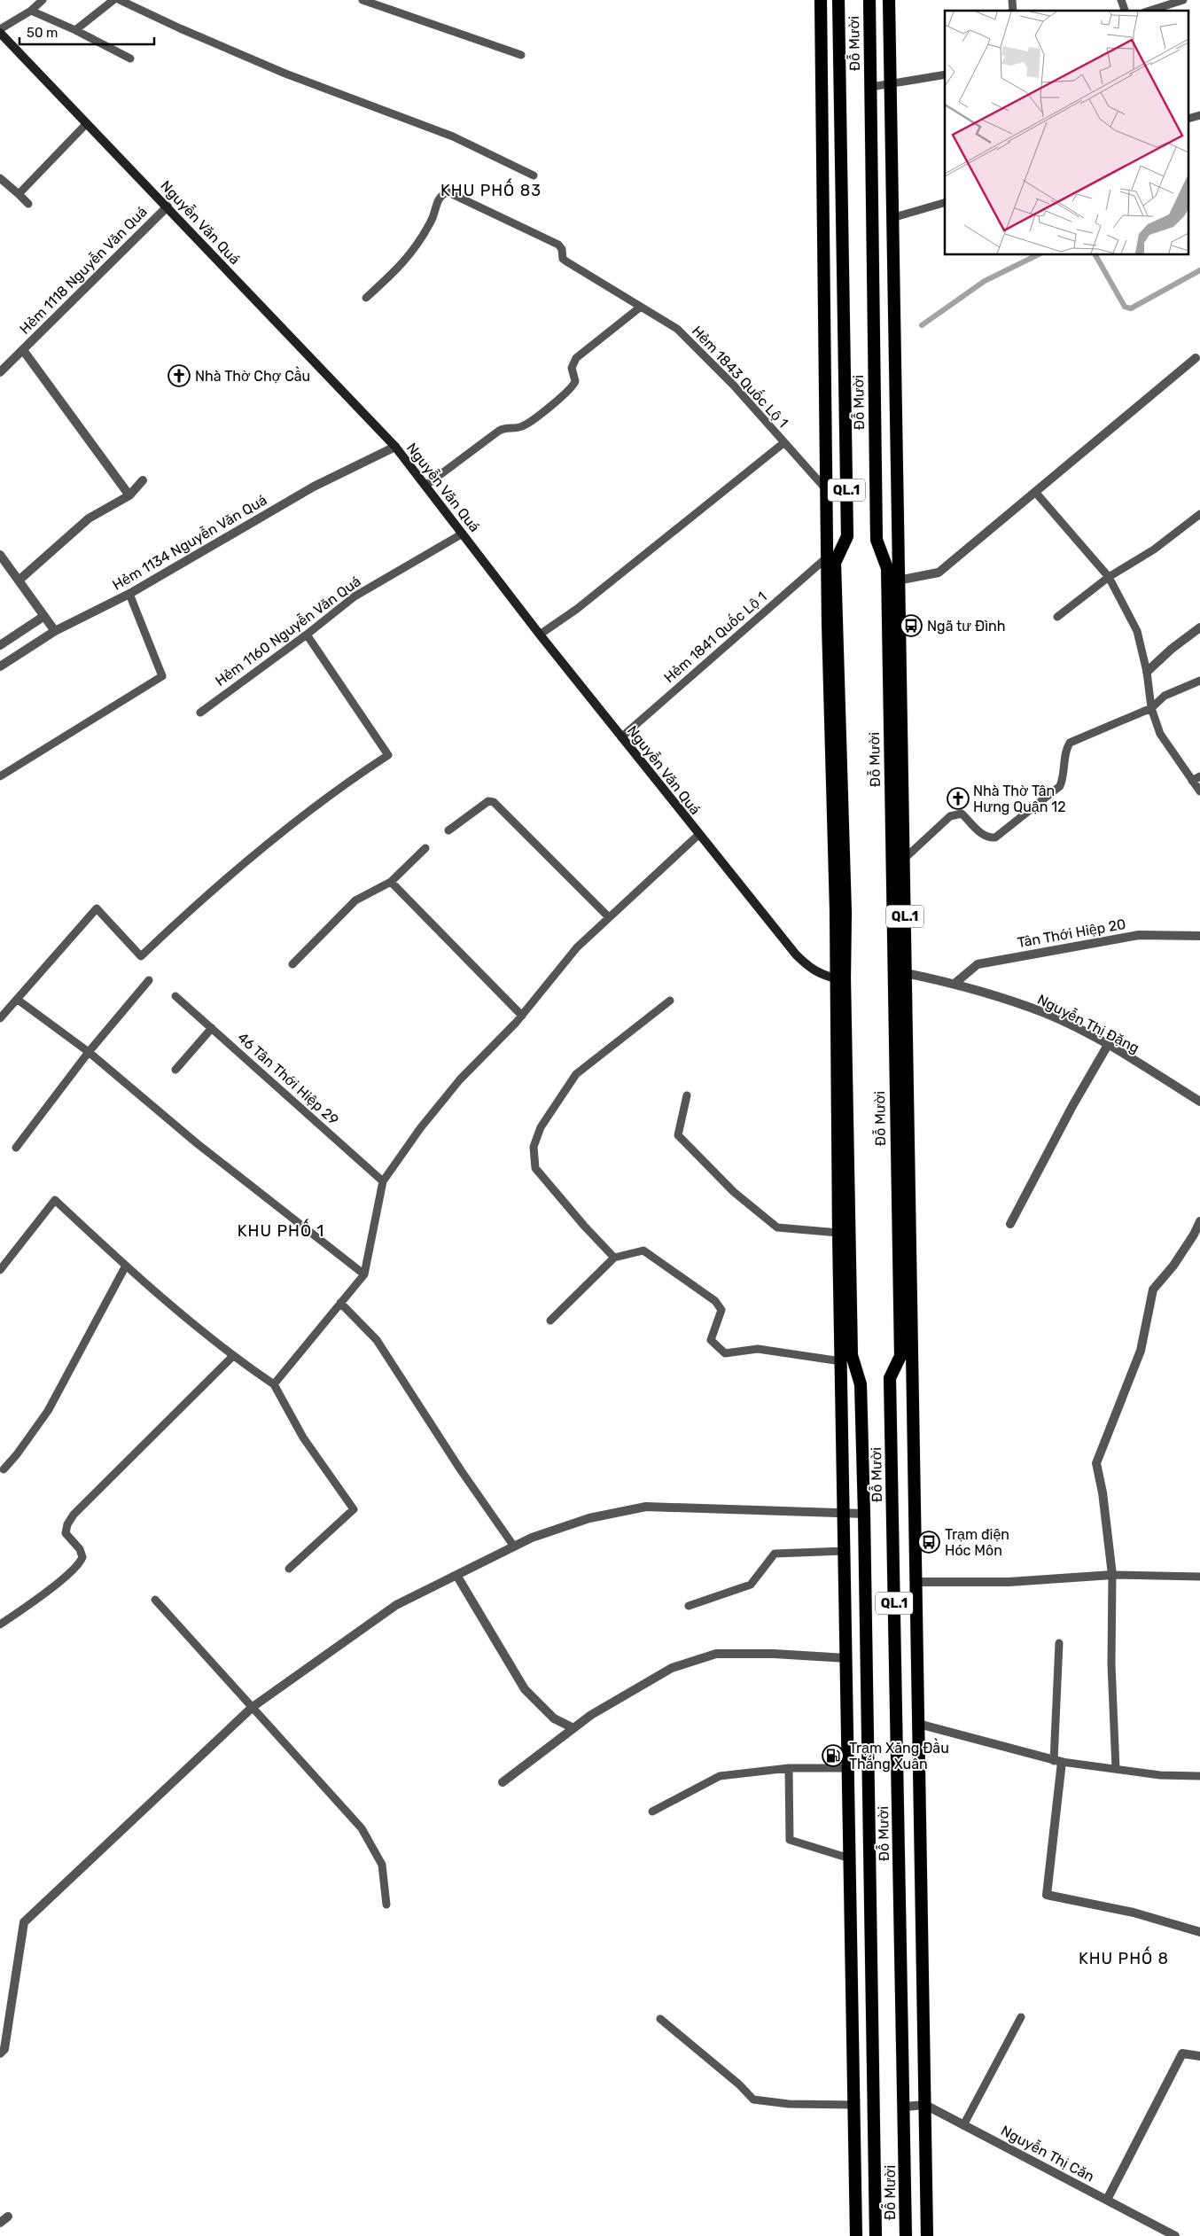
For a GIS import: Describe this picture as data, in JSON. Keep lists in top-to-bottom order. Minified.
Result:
{"streets":{"highway":["Đỗ Mười","QL.1"],"main road":["Nguyễn Văn Quá"],"street":["Hẻm 1118 Nguyễn Văn Quá","Hẻm 1134 Nguyễn Văn Quá","Tân Thới Hiệp 20","Nguyễn Thị Đặng","Nguyễn Thị Căn"],"lane":["Hẻm 1843 Quốc Lộ 1","Hẻm 1160 Nguyễn Văn Quá","Hẻm 1841 Quốc Lộ 1","46 Tân Thới Hiệp 29"]},"crossings":[["Đỗ Mười","Nguyễn Văn Quá"],["Đỗ Mười","Hẻm 1843 Quốc Lộ 1"],["Đỗ Mười","Hẻm 1841 Quốc Lộ 1"],["Đỗ Mười","Nguyễn Thị Đặng"],["Đỗ Mười","Nguyễn Thị Căn"],["Nguyễn Văn Quá","Hẻm 1118 Nguyễn Văn Quá"],["Nguyễn Văn Quá","Hẻm 1134 Nguyễn Văn Quá"],["Nguyễn Văn Quá","Hẻm 1160 Nguyễn Văn Quá"],["Nguyễn Văn Quá","Hẻm 1841 Quốc Lộ 1"],["Tân Thới Hiệp 20","Nguyễn Thị Đặng"]],"districts":["KHU PHỐ 83","KHU PHỐ 1","KHU PHỐ 8"],"places":{"church":["Nhà Thờ Chợ Cầu","Nhà Thờ Tân Hưng Quận 12"],"bus stop":["Ngã tư Đình","Trạm điện Hóc Môn"],"fuel station":["Trạm Xăng Đầu Thắng Xuân"]},"scale_bar":"50 m"}
